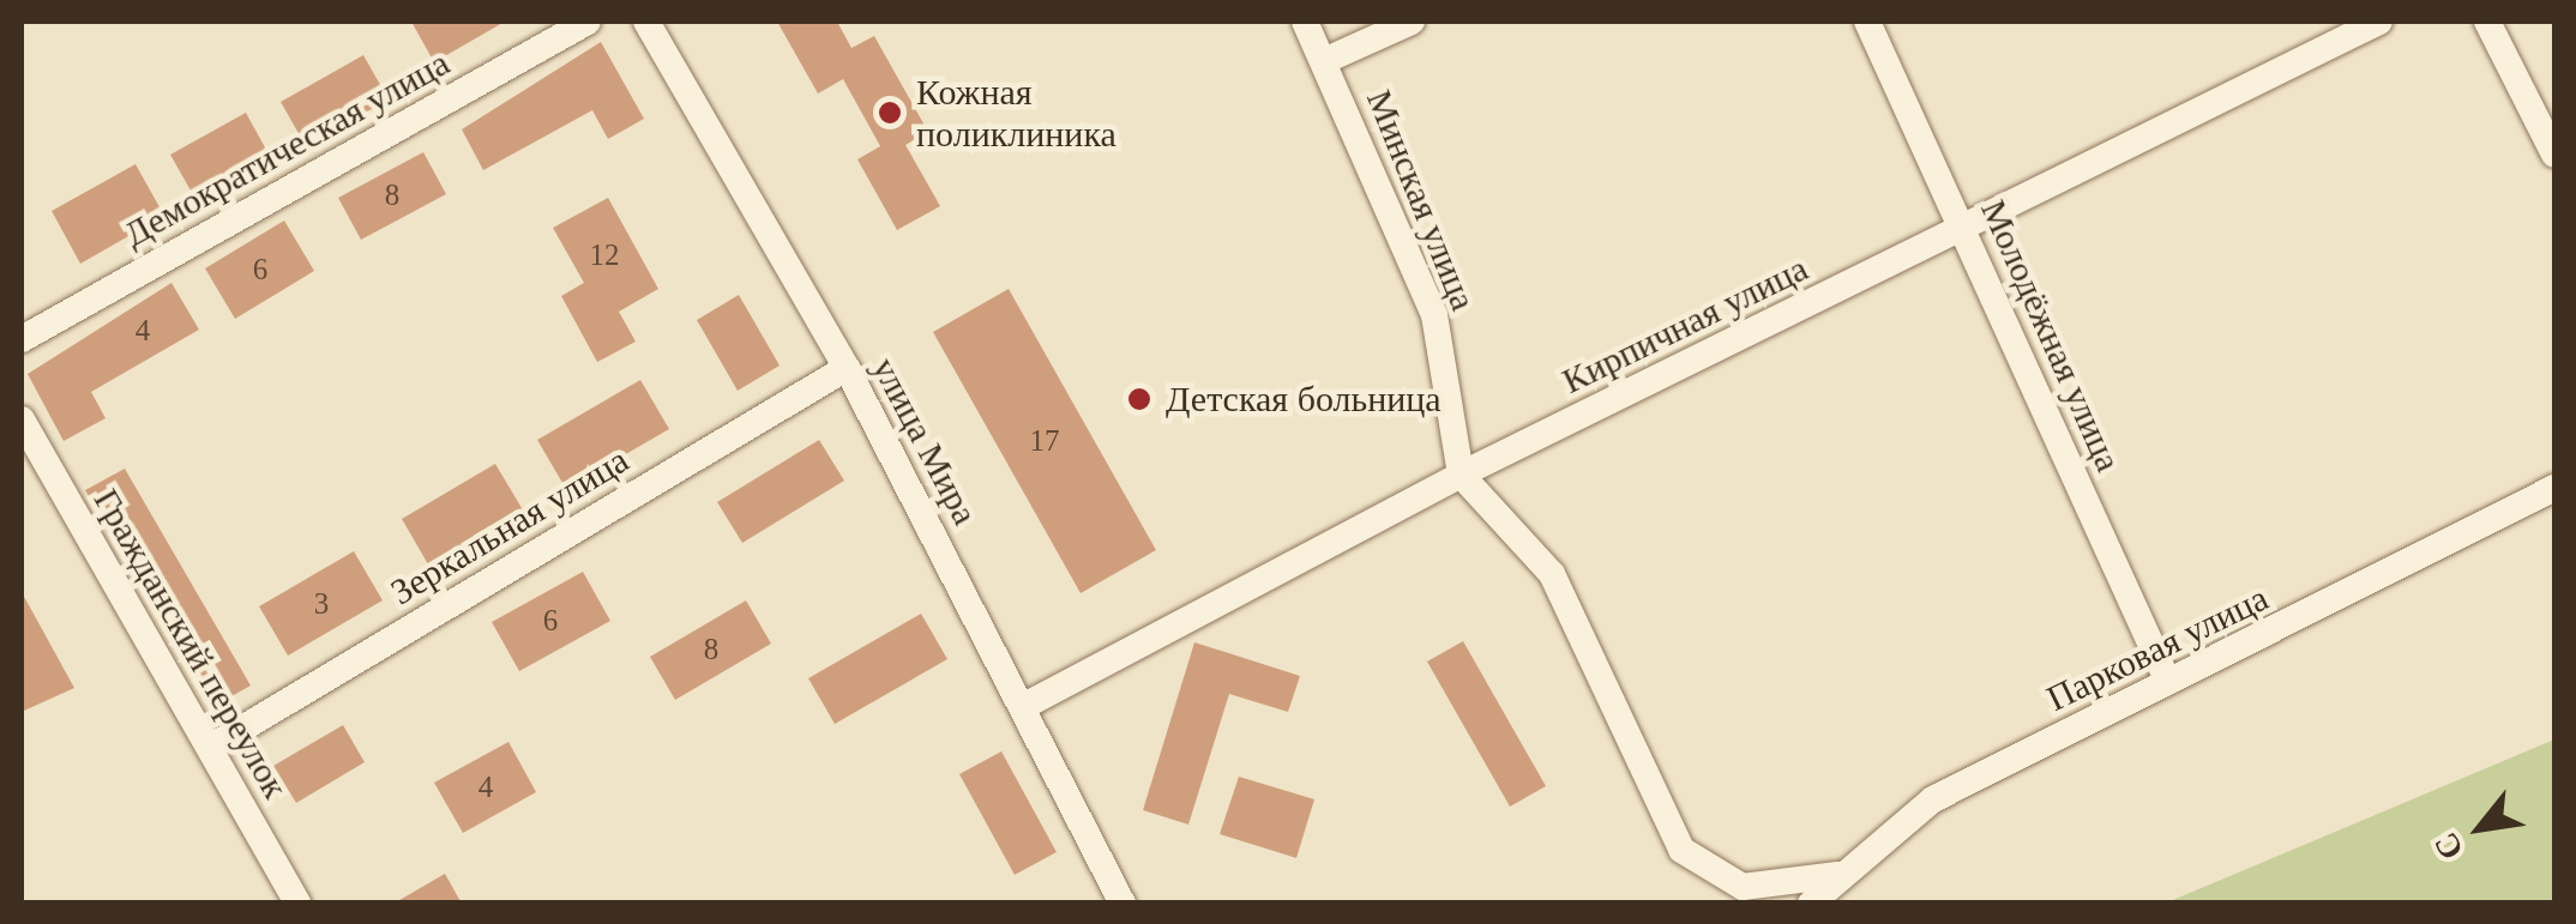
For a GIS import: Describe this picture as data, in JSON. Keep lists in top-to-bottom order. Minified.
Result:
{"streets":{"street":["Демократическая улица","Минская улица","Кирпичная улица","Молодёжная улица","улица Мира","Зеркальная улица","Гражданский переулок","Парковая улица"]},"crossings":[["Минская улица","Кирпичная улица"],["Кирпичная улица","Молодёжная улица"],["Кирпичная улица","улица Мира"],["Молодёжная улица","Парковая улица"],["улица Мира","Зеркальная улица"],["Зеркальная улица","Гражданский переулок"]],"places":["Кожная поликлиника","Детская больница"],"house_numbers":["8","12","6","4","17","3","6","8","4"],"north":"bottom left"}
